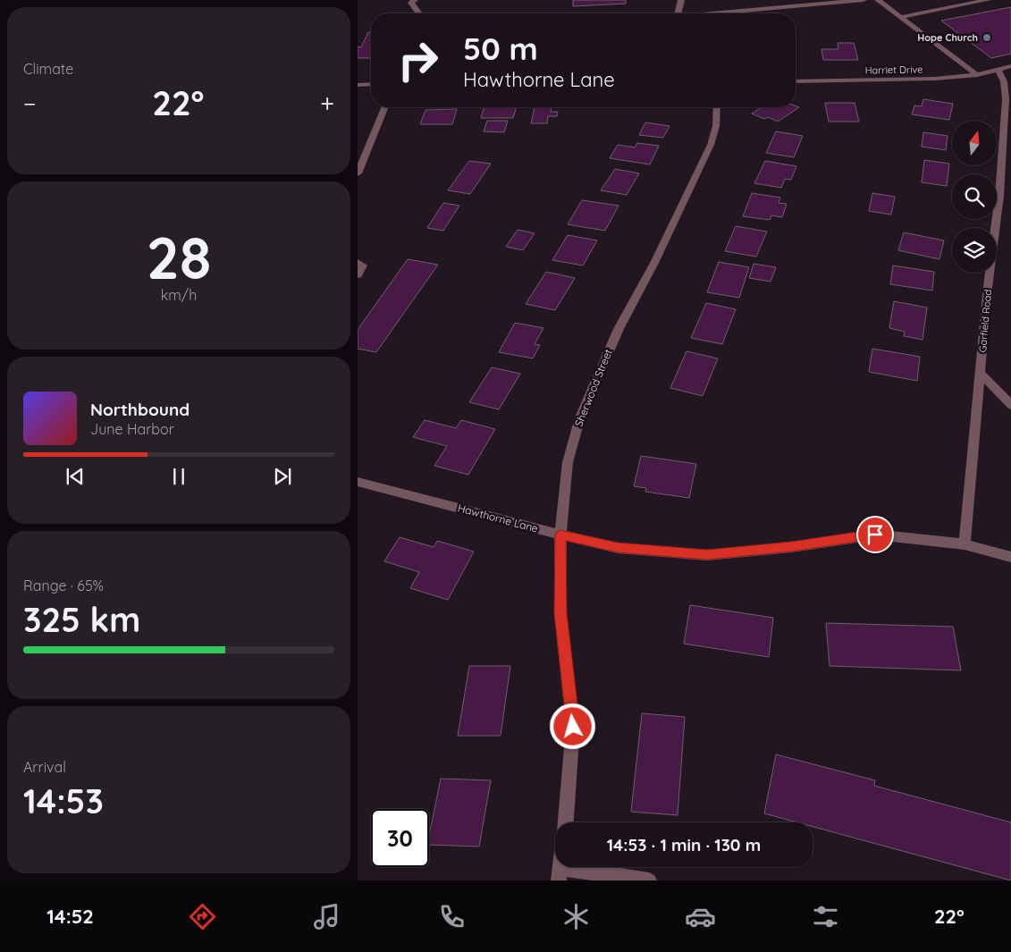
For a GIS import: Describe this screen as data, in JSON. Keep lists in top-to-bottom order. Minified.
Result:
{"streets":{"street":["Harriet Drive","Garfield Road","Sherwood Street","Hawthorne Lane"]},"crossings":[["Harriet Drive","Garfield Road"],["Garfield Road","Hawthorne Lane"],["Sherwood Street","Hawthorne Lane"]],"places":["Hope Church"],"north":"top","page":{"tile":["Climate",["28","km/h"],["Range · 65%","325 km"],["Arrival","14:53"]],"turn":["50 m","Hawthorne Lane"],"heat":["−","22°","+"],"song":["Northbound","June Harbor"],"limit":"30","trip":"14:53 · 1 min · 130 m","tabs":["14:52","22°"]}}
